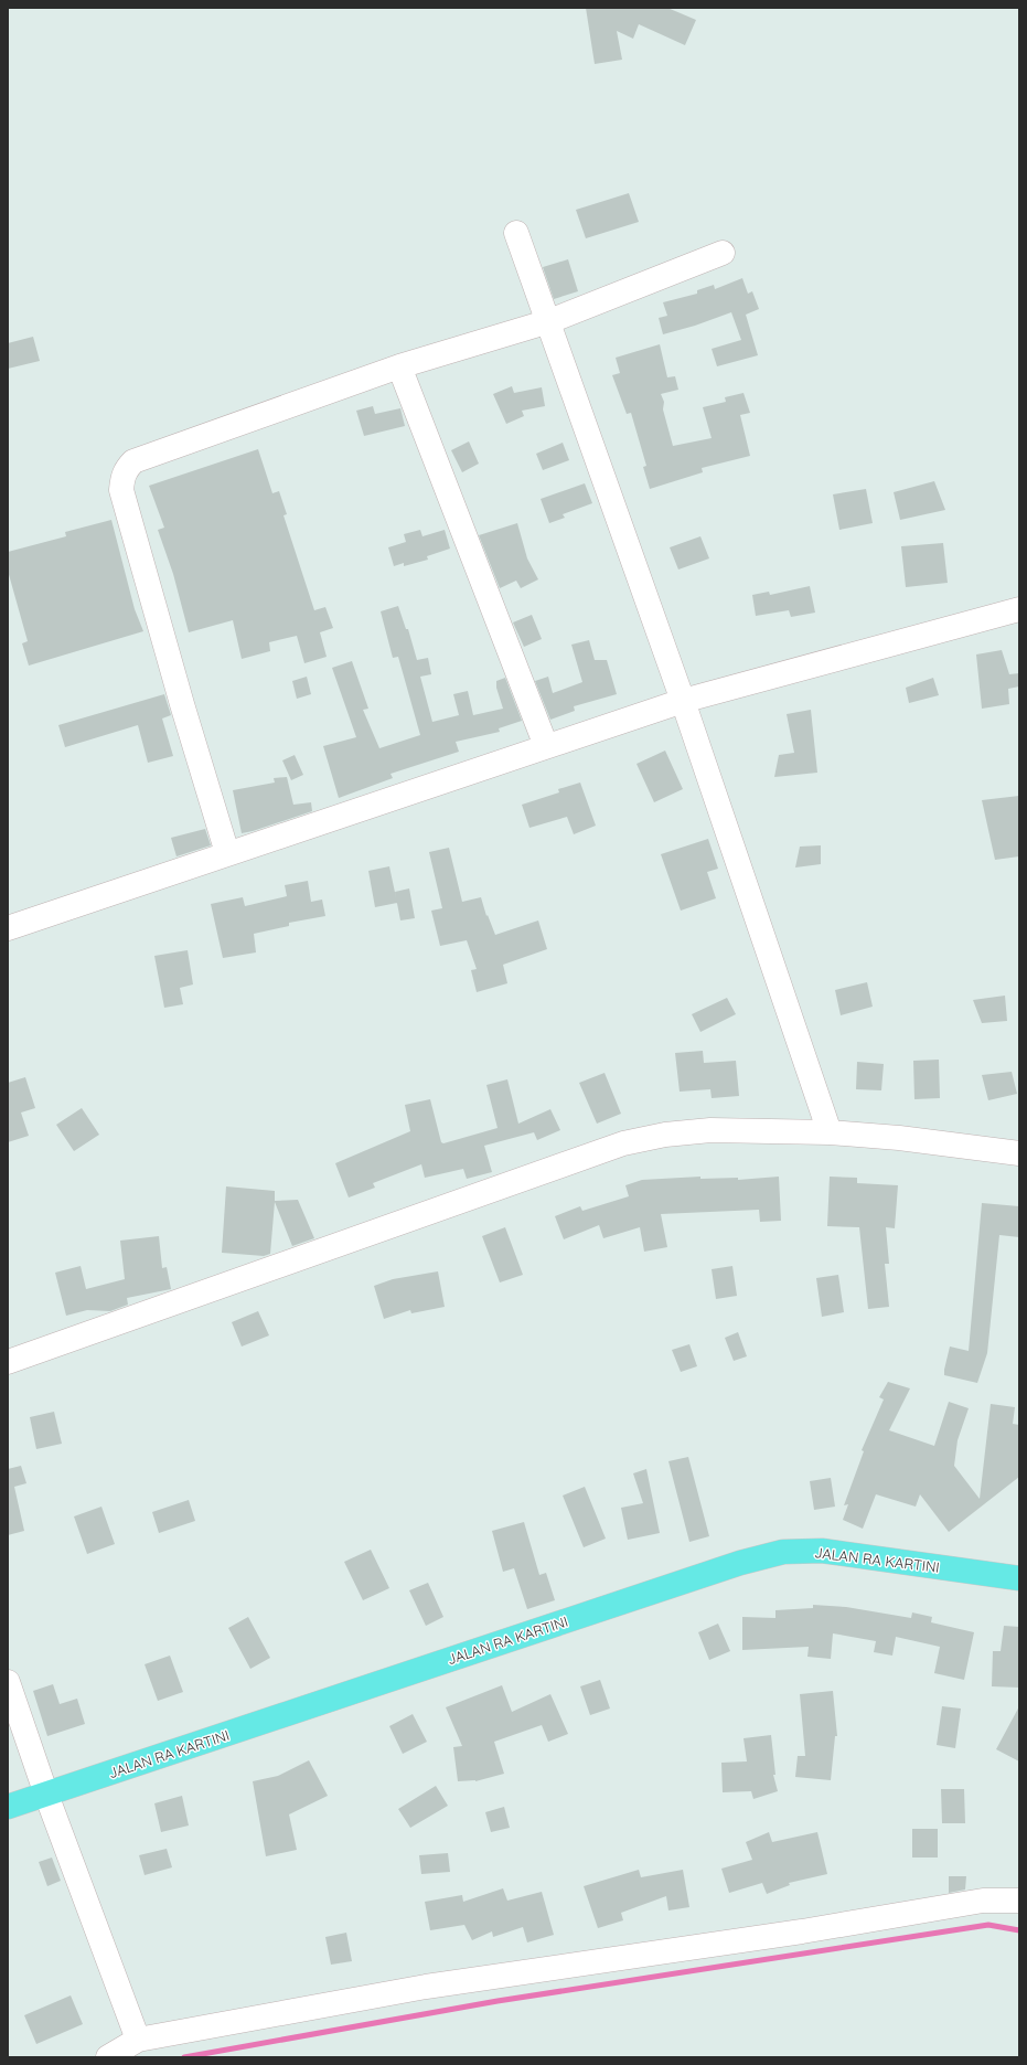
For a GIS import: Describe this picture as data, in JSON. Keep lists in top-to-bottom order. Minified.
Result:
{"streets":{"main road":["JALAN RA KARTINI"]}}
